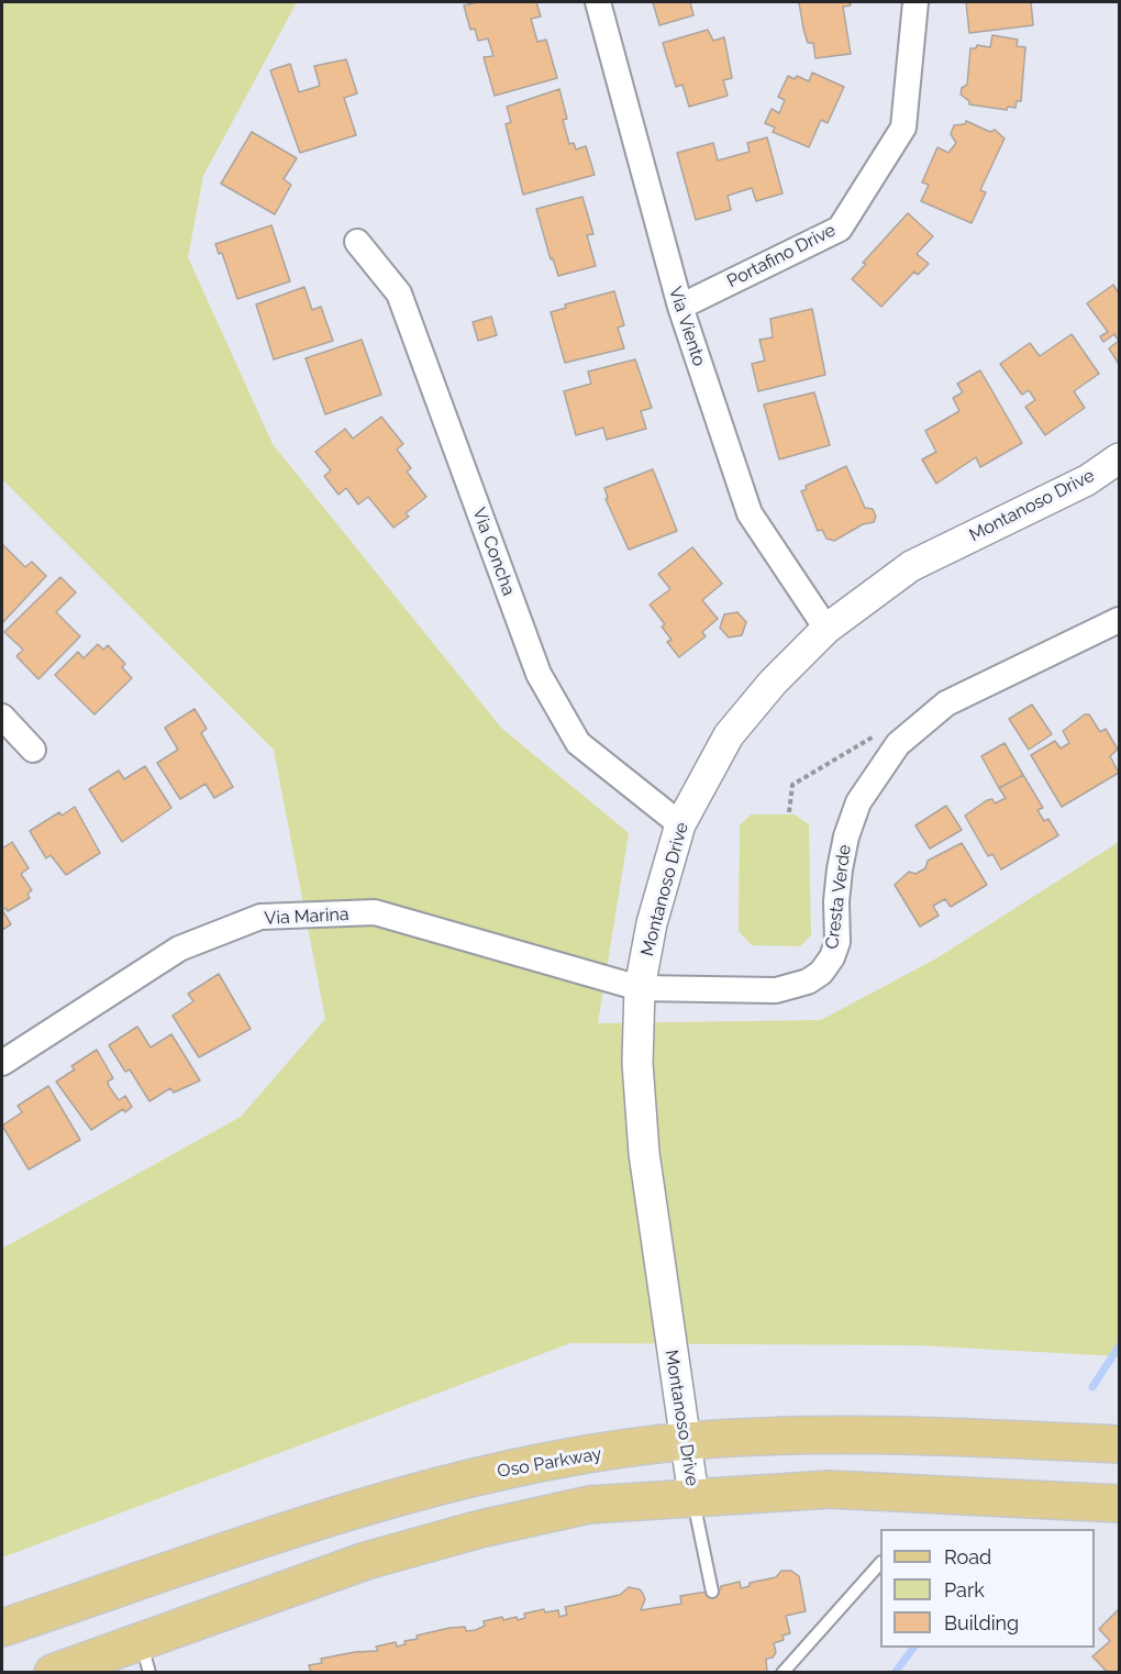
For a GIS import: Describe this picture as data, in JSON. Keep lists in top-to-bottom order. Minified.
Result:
{"streets":{"main road":["Oso Parkway"],"street":["Portafino Drive","Via Viento","Montanoso Drive","Via Concha","Cresta Verde","Via Marina"]},"crossings":[["Portafino Drive","Via Viento"],["Via Viento","Montanoso Drive"],["Montanoso Drive","Via Concha"],["Montanoso Drive","Cresta Verde"],["Montanoso Drive","Via Marina"],["Montanoso Drive","Oso Parkway"],["Cresta Verde","Via Marina"]],"legend":["Road","Park","Building"]}
